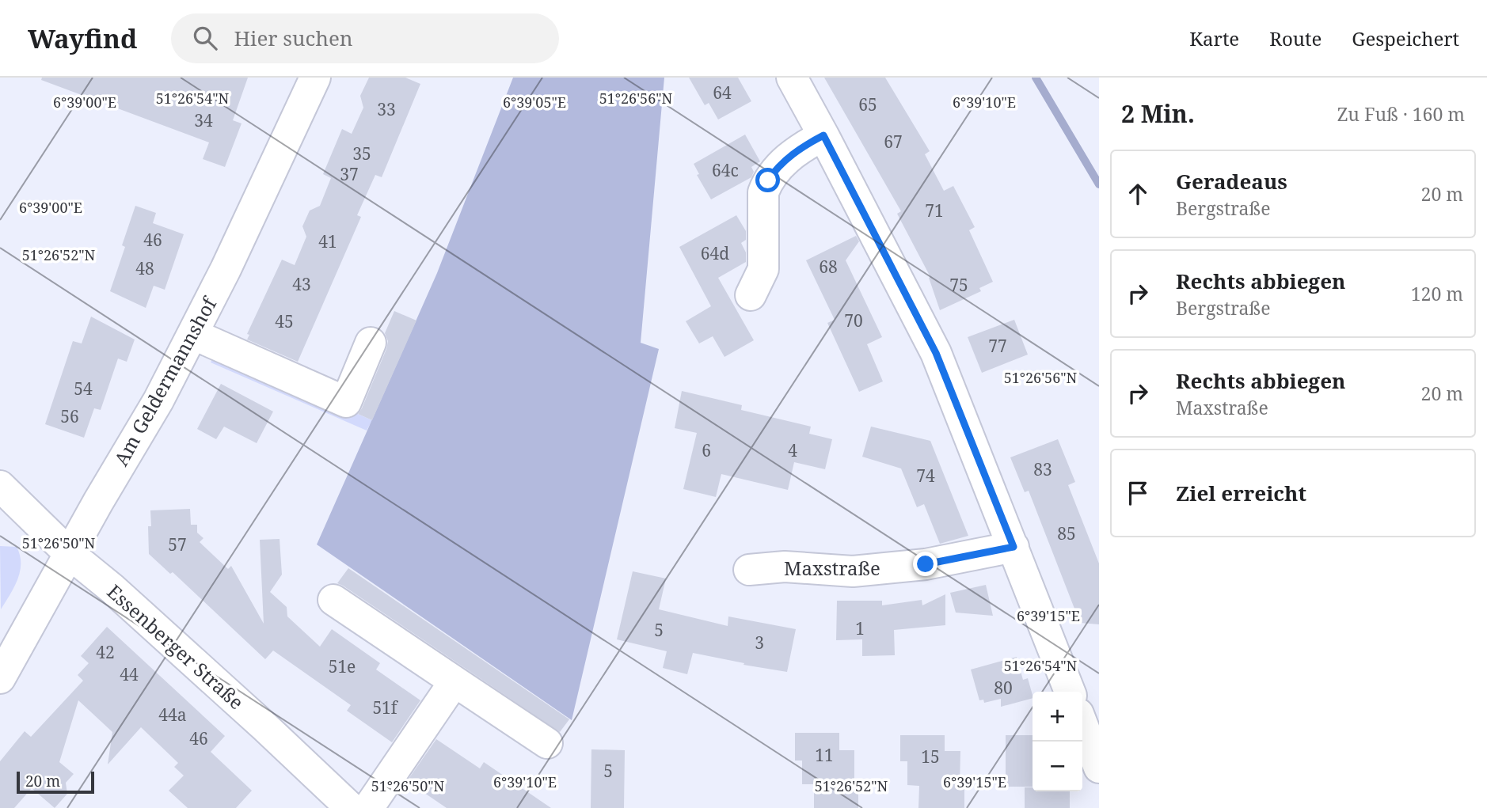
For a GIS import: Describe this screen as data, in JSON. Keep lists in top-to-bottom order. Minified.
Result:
{"streets":{"street":["Am Geldermannshof","Maxstraße","Essenberger Straße"]},"crossings":[["Am Geldermannshof","Essenberger Straße"]],"house_numbers":["64","65","33","34","67","35","64c","37","71","46","41","64d","68","48","43","75","70","45","77","54","56","6","4","83","74","85","57","1","5","3","42","51e","44","80","51f","44a","46","11","15","5"],"scale_bar":"20 m","page":{"header":"Wayfind","search":"Hier suchen","nav":["Karte","Route","Gespeichert"],"heading":["2 Min.","Zu Fuß · 160 m"],"list":[["Geradeaus","Bergstraße","20 m"],["Rechts abbiegen","Bergstraße","120 m"],["Rechts abbiegen","Maxstraße","20 m"],"Ziel erreicht"],"map_buttons":["+","−"],"scale":"20 m"},"coordinates":["51°26'54\"N","51°26'56\"N","6°39'00\"E","6°39'05\"E","6°39'10\"E","51°26'52\"N","51°26'50\"N","6°39'15\"E"]}
